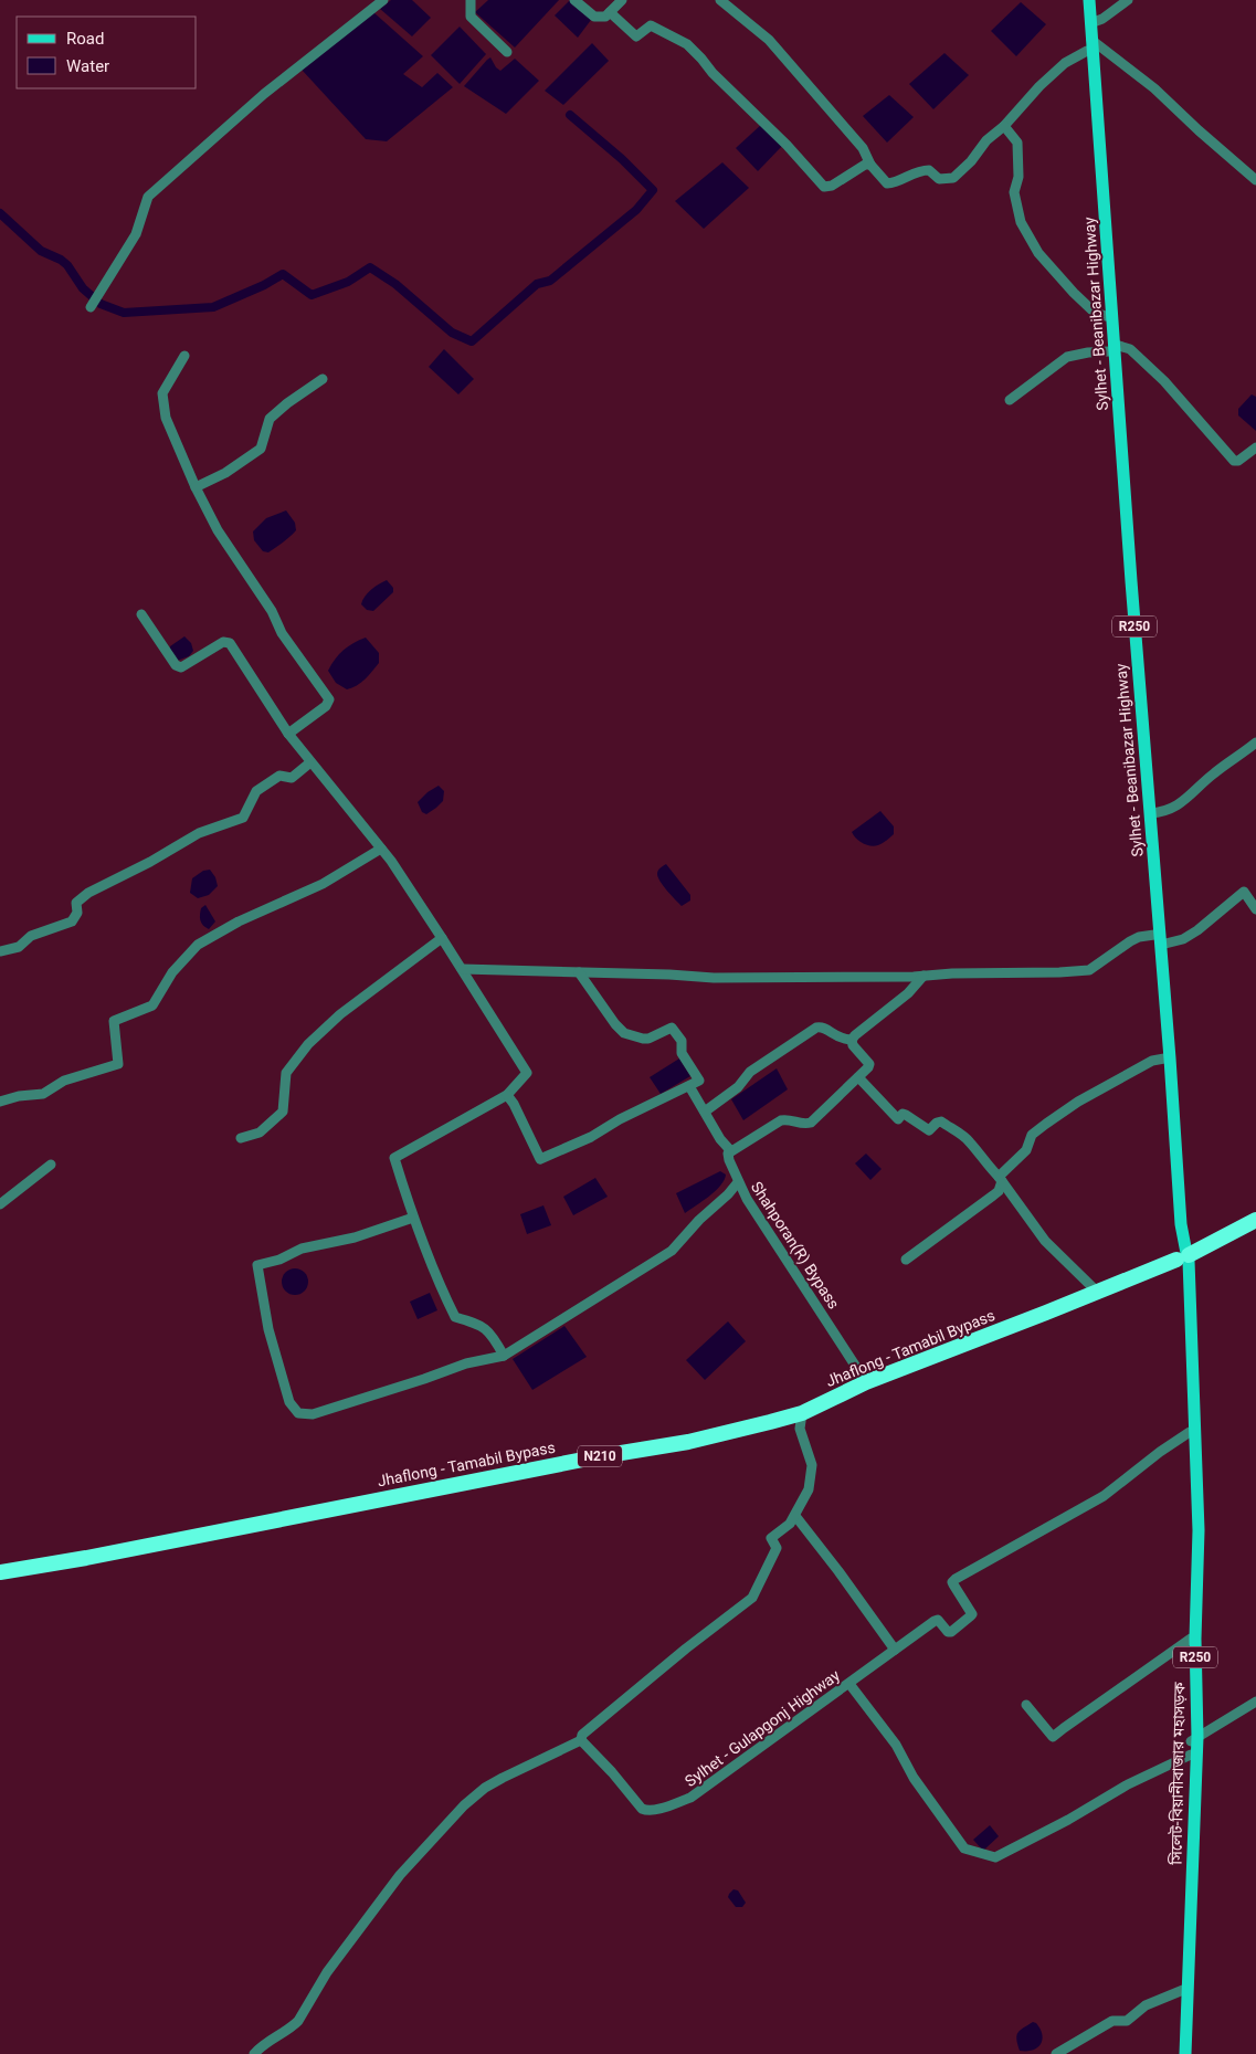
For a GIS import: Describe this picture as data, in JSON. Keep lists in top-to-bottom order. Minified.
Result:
{"streets":{"highway":["Jhaflong - Tamabil Bypass","N210"],"main road":["Sylhet - Beanibazar Highway","R250","সিলেট-বিয়ানীবাজার মহাসড়ক"],"street":["Shahporan(R) Bypass","Sylhet - Gulapgonj Highway"]},"crossings":[["Sylhet - Beanibazar Highway","Jhaflong - Tamabil Bypass"],["Sylhet - Beanibazar Highway","সিলেট-বিয়ানীবাজার মহাসড়ক"],["Shahporan(R) Bypass","Jhaflong - Tamabil Bypass"],["Jhaflong - Tamabil Bypass","সিলেট-বিয়ানীবাজার মহাসড়ক"],["Sylhet - Gulapgonj Highway","সিলেট-বিয়ানীবাজার মহাসড়ক"]],"legend":["Road","Water"]}
